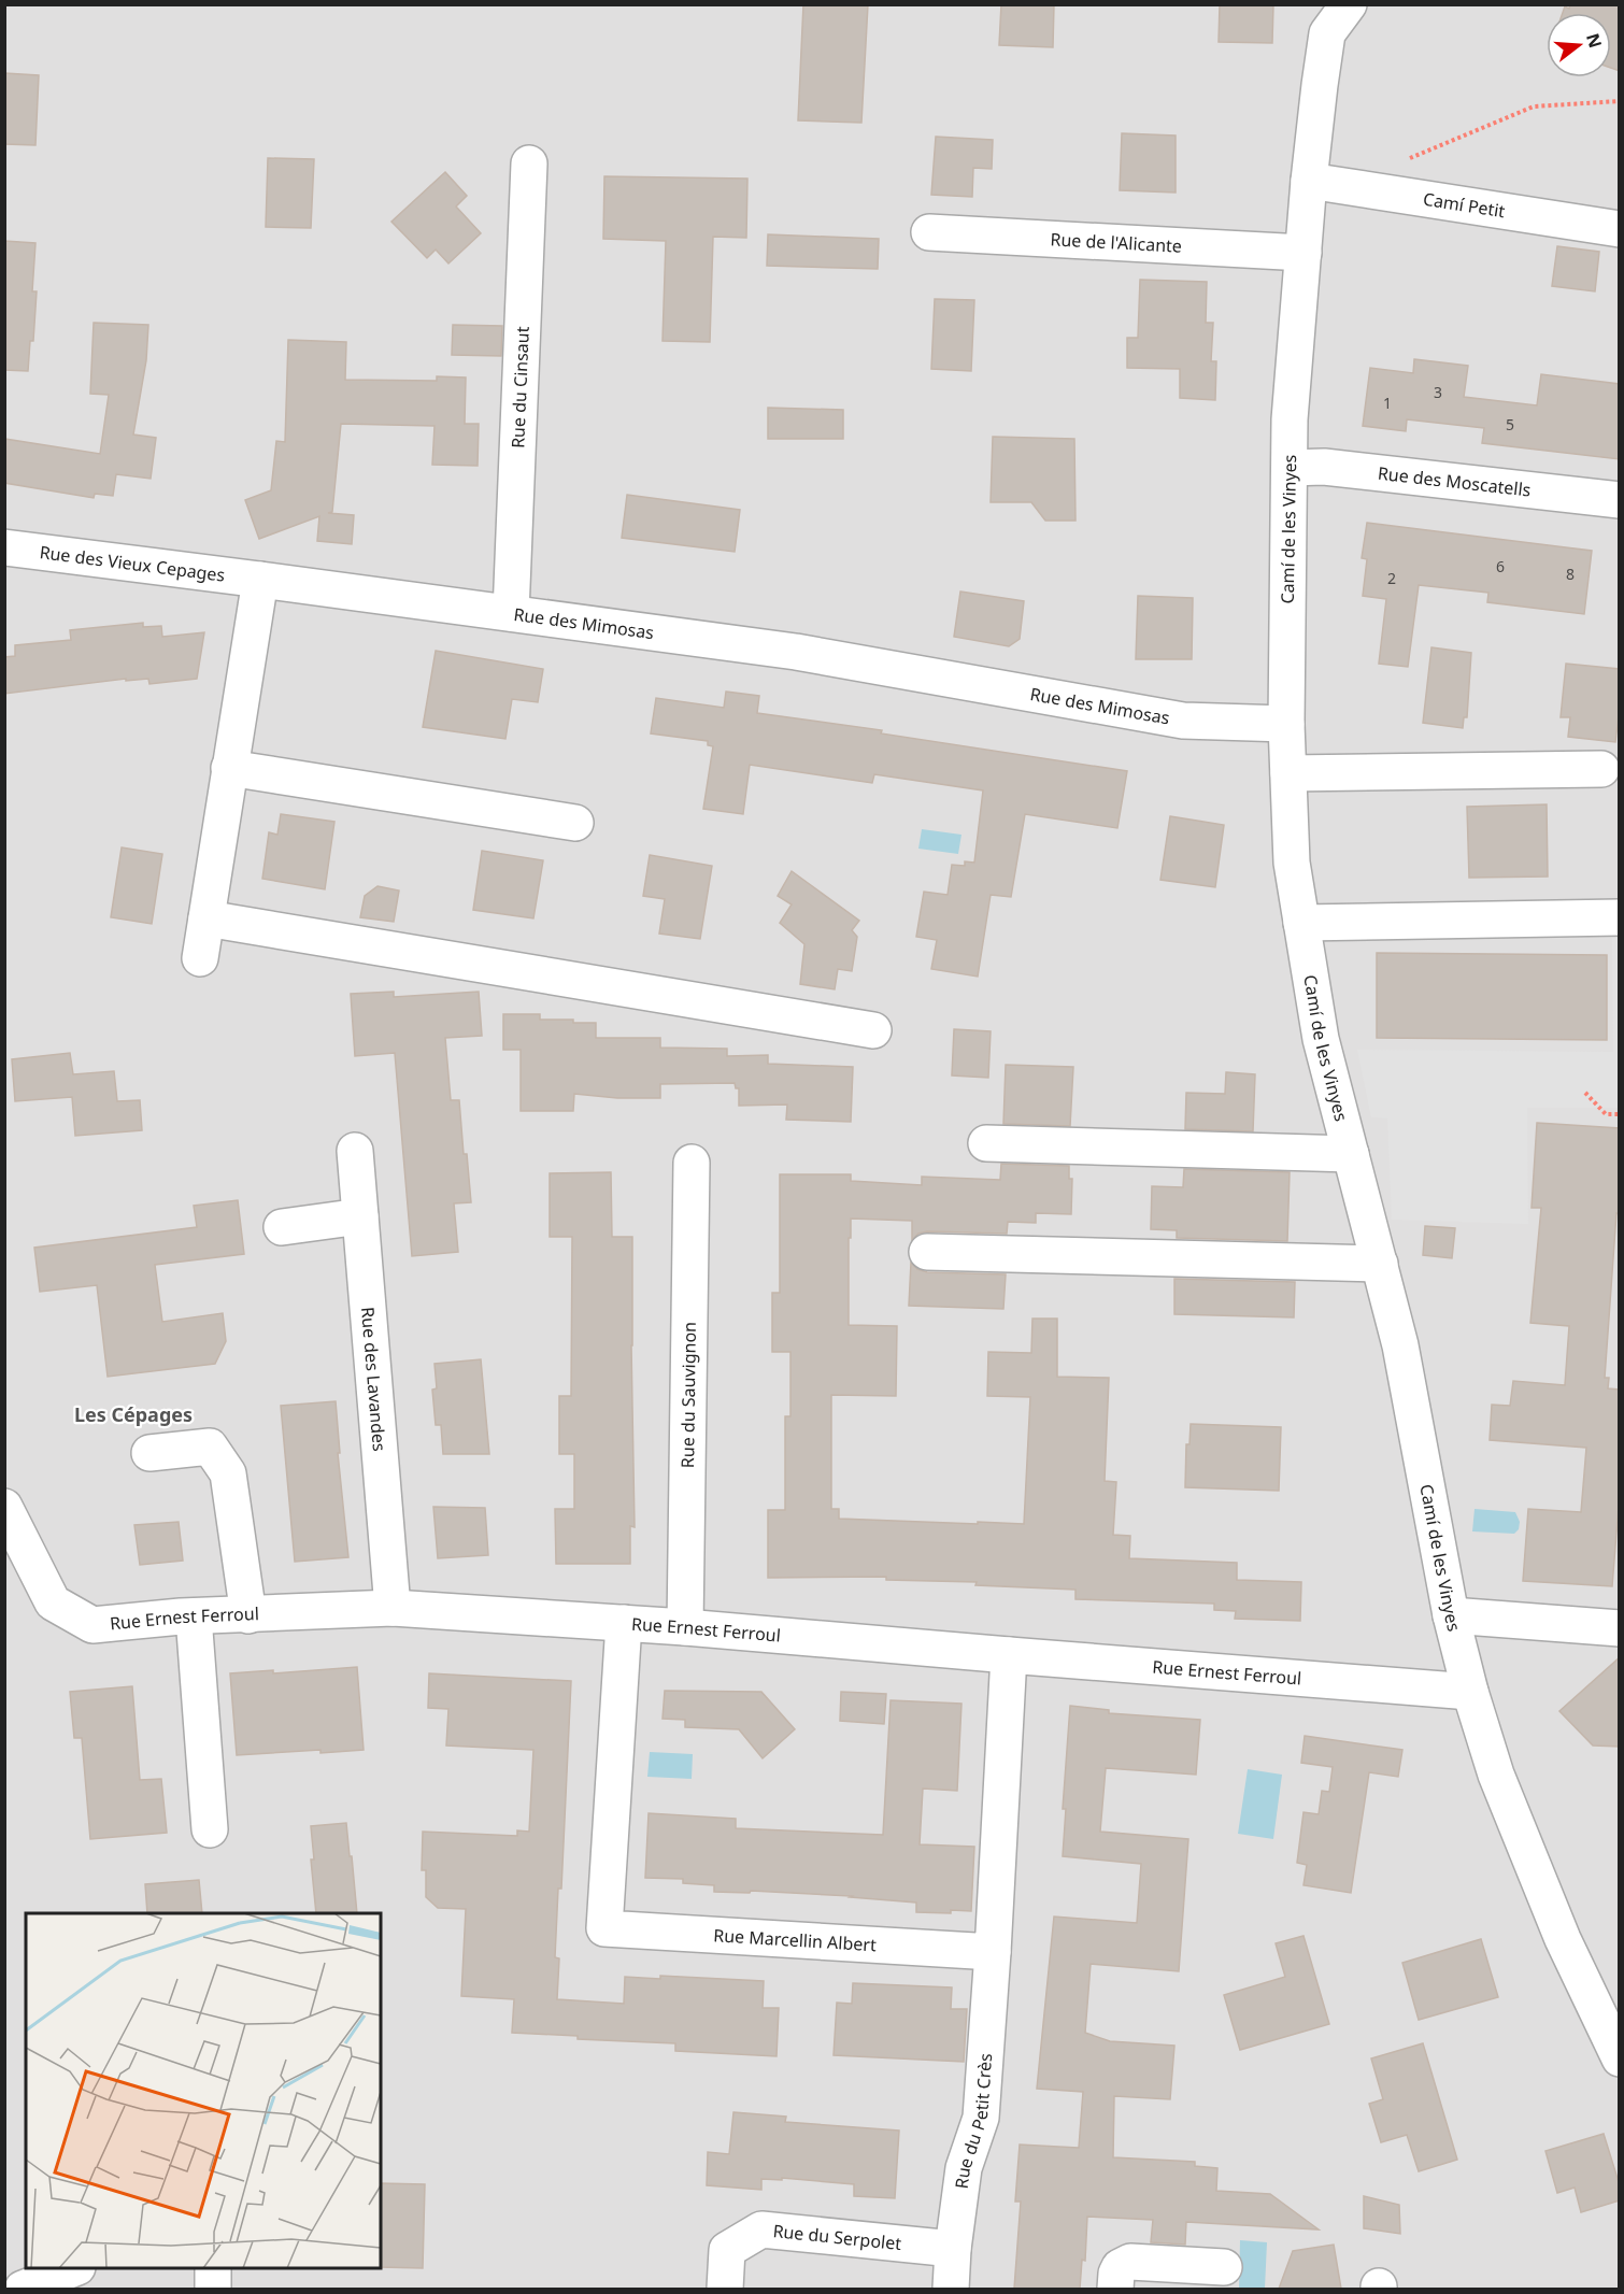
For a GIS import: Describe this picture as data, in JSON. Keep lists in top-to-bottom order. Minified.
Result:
{"streets":{"street":["Camí Petit","Rue de l'Alicante","Rue du Cinsaut","Rue des Moscatells","Camí de les Vinyes","Rue des Vieux Cepages","Rue des Mimosas","Rue des Lavandes","Rue du Sauvignon","Rue Ernest Ferroul","Rue Marcellin Albert","Rue du Petit Crès","Rue du Serpolet"]},"crossings":[["Camí Petit","Camí de les Vinyes"],["Rue de l'Alicante","Camí de les Vinyes"],["Rue du Cinsaut","Rue des Mimosas"],["Rue des Moscatells","Camí de les Vinyes"],["Camí de les Vinyes","Rue des Mimosas"],["Camí de les Vinyes","Rue Ernest Ferroul"],["Rue des Vieux Cepages","Rue des Mimosas"],["Rue des Lavandes","Rue Ernest Ferroul"],["Rue du Sauvignon","Rue Ernest Ferroul"],["Rue Ernest Ferroul","Rue Marcellin Albert"],["Rue Marcellin Albert","Rue du Petit Crès"],["Rue du Petit Crès","Rue du Serpolet"]],"districts":["Les Cépages"],"house_numbers":["3","1","5","6","8","2"],"north":"right"}
